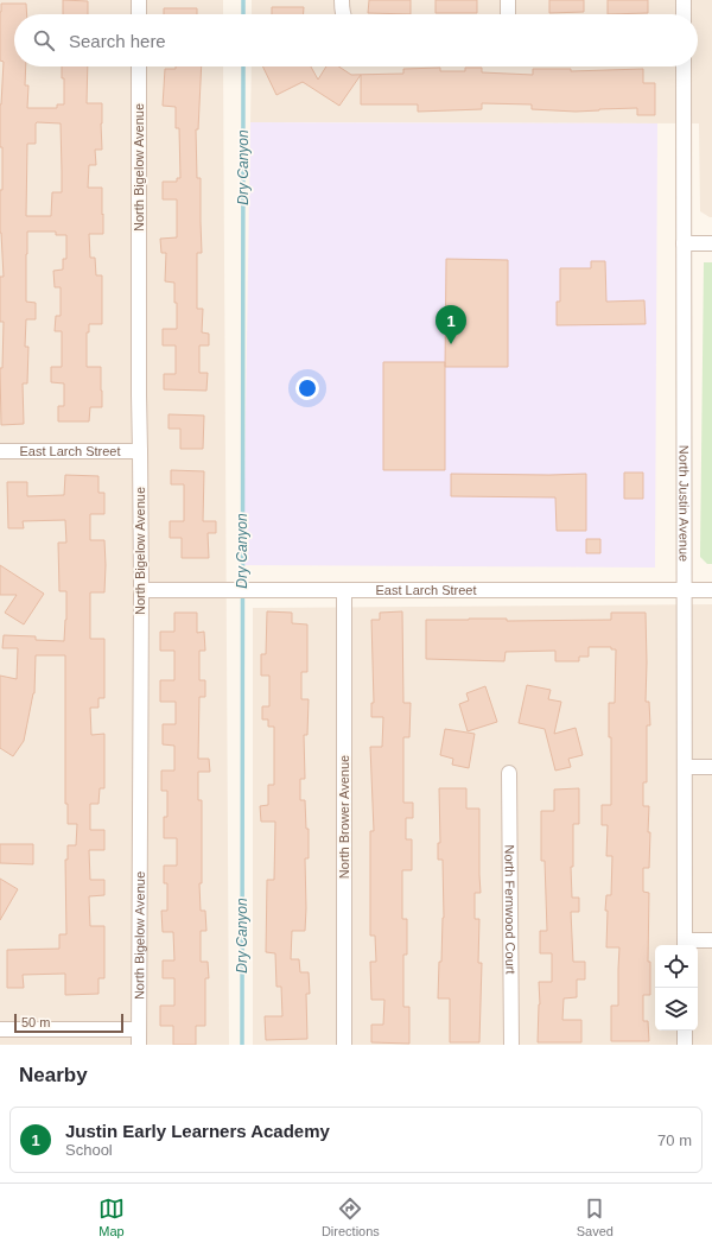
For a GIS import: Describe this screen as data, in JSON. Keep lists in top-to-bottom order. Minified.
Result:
{"streets":{"street":["North Bigelow Avenue","East Larch Street","North Justin Avenue","North Brower Avenue","North Fernwood Court"]},"crossings":[["North Bigelow Avenue","East Larch Street"],["East Larch Street","North Justin Avenue"],["East Larch Street","North Brower Avenue"]],"water":["Dry Canyon"],"scale_bar":"50 m","page":{"search":"Search here","pins":"1","scale":"50 m","heading":"Nearby","list":[{"mark":"1","name":"Justin Early Learners Academy","note":"School","value":"70 m"}],"nav":["Map","Directions","Saved"]}}
